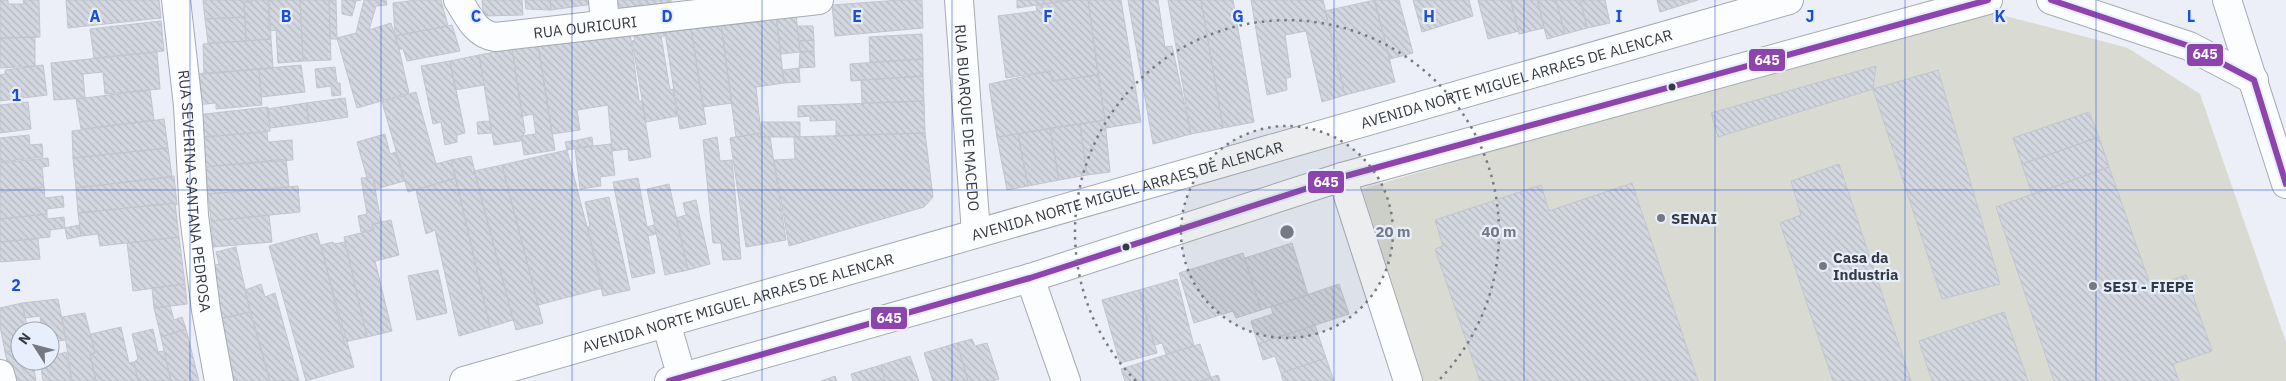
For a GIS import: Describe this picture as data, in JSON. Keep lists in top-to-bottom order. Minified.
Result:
{"streets":{"main road":["RUA OURICURI","AVENIDA NORTE MIGUEL ARRAES DE ALENCAR","RUA BUARQUE DE MACEDO","RUA SEVERINA SANTANA PEDROSA"]},"crossings":[["AVENIDA NORTE MIGUEL ARRAES DE ALENCAR","RUA BUARQUE DE MACEDO"]],"places":["SENAI","Casa da Industria","SESI - FIEPE"],"lines":["transit line 645"],"north":"top left","grid":{"columns":["A","B","C","D","E","F","G","H","I","J","K","L"],"rows":["1","2"]},"rings":["20 m","40 m"]}
